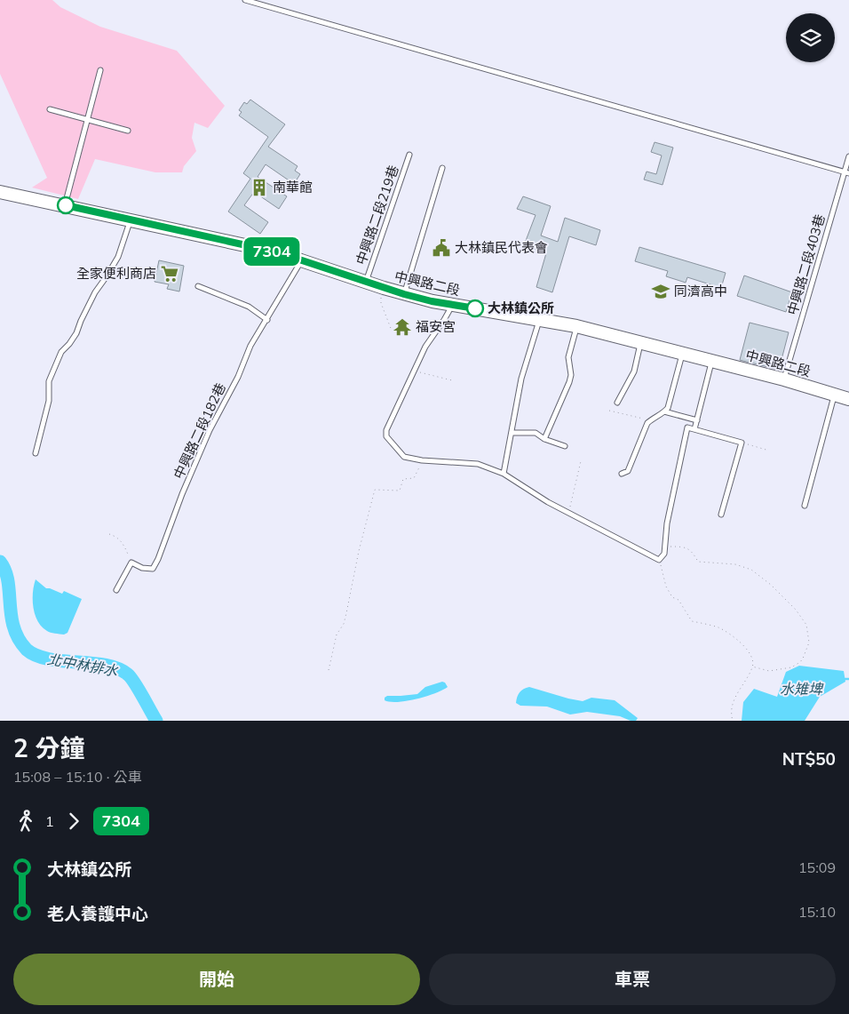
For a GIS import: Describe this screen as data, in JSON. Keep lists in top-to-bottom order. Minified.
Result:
{"streets":{"main road":["中興路二段"],"lane":["中興路二段219巷","中興路二段403巷","中興路二段182巷"]},"crossings":[["中興路二段219巷","中興路二段"],["中興路二段403巷","中興路二段"],["中興路二段","中興路二段182巷"]],"water":["北中林排水","水雉埤"],"places":{"building":["南華館"],"public building":["大林鎮民代表會"],"supermarket":["全家便利商店"],"school or university":["同濟高中"],"other":["大林鎮公所"],"temple":["福安宮"]},"lines":["bus line 7304"],"page":{"on_map":"7304","heading":["2 分鐘","15:08 – 15:10 · 公車","NT$50"],"legs":["1","7304"],"list":[{"name":"大林鎮公所","value":"15:09"},{"name":"老人養護中心","value":"15:10"}],"buttons":["開始","車票"]}}
